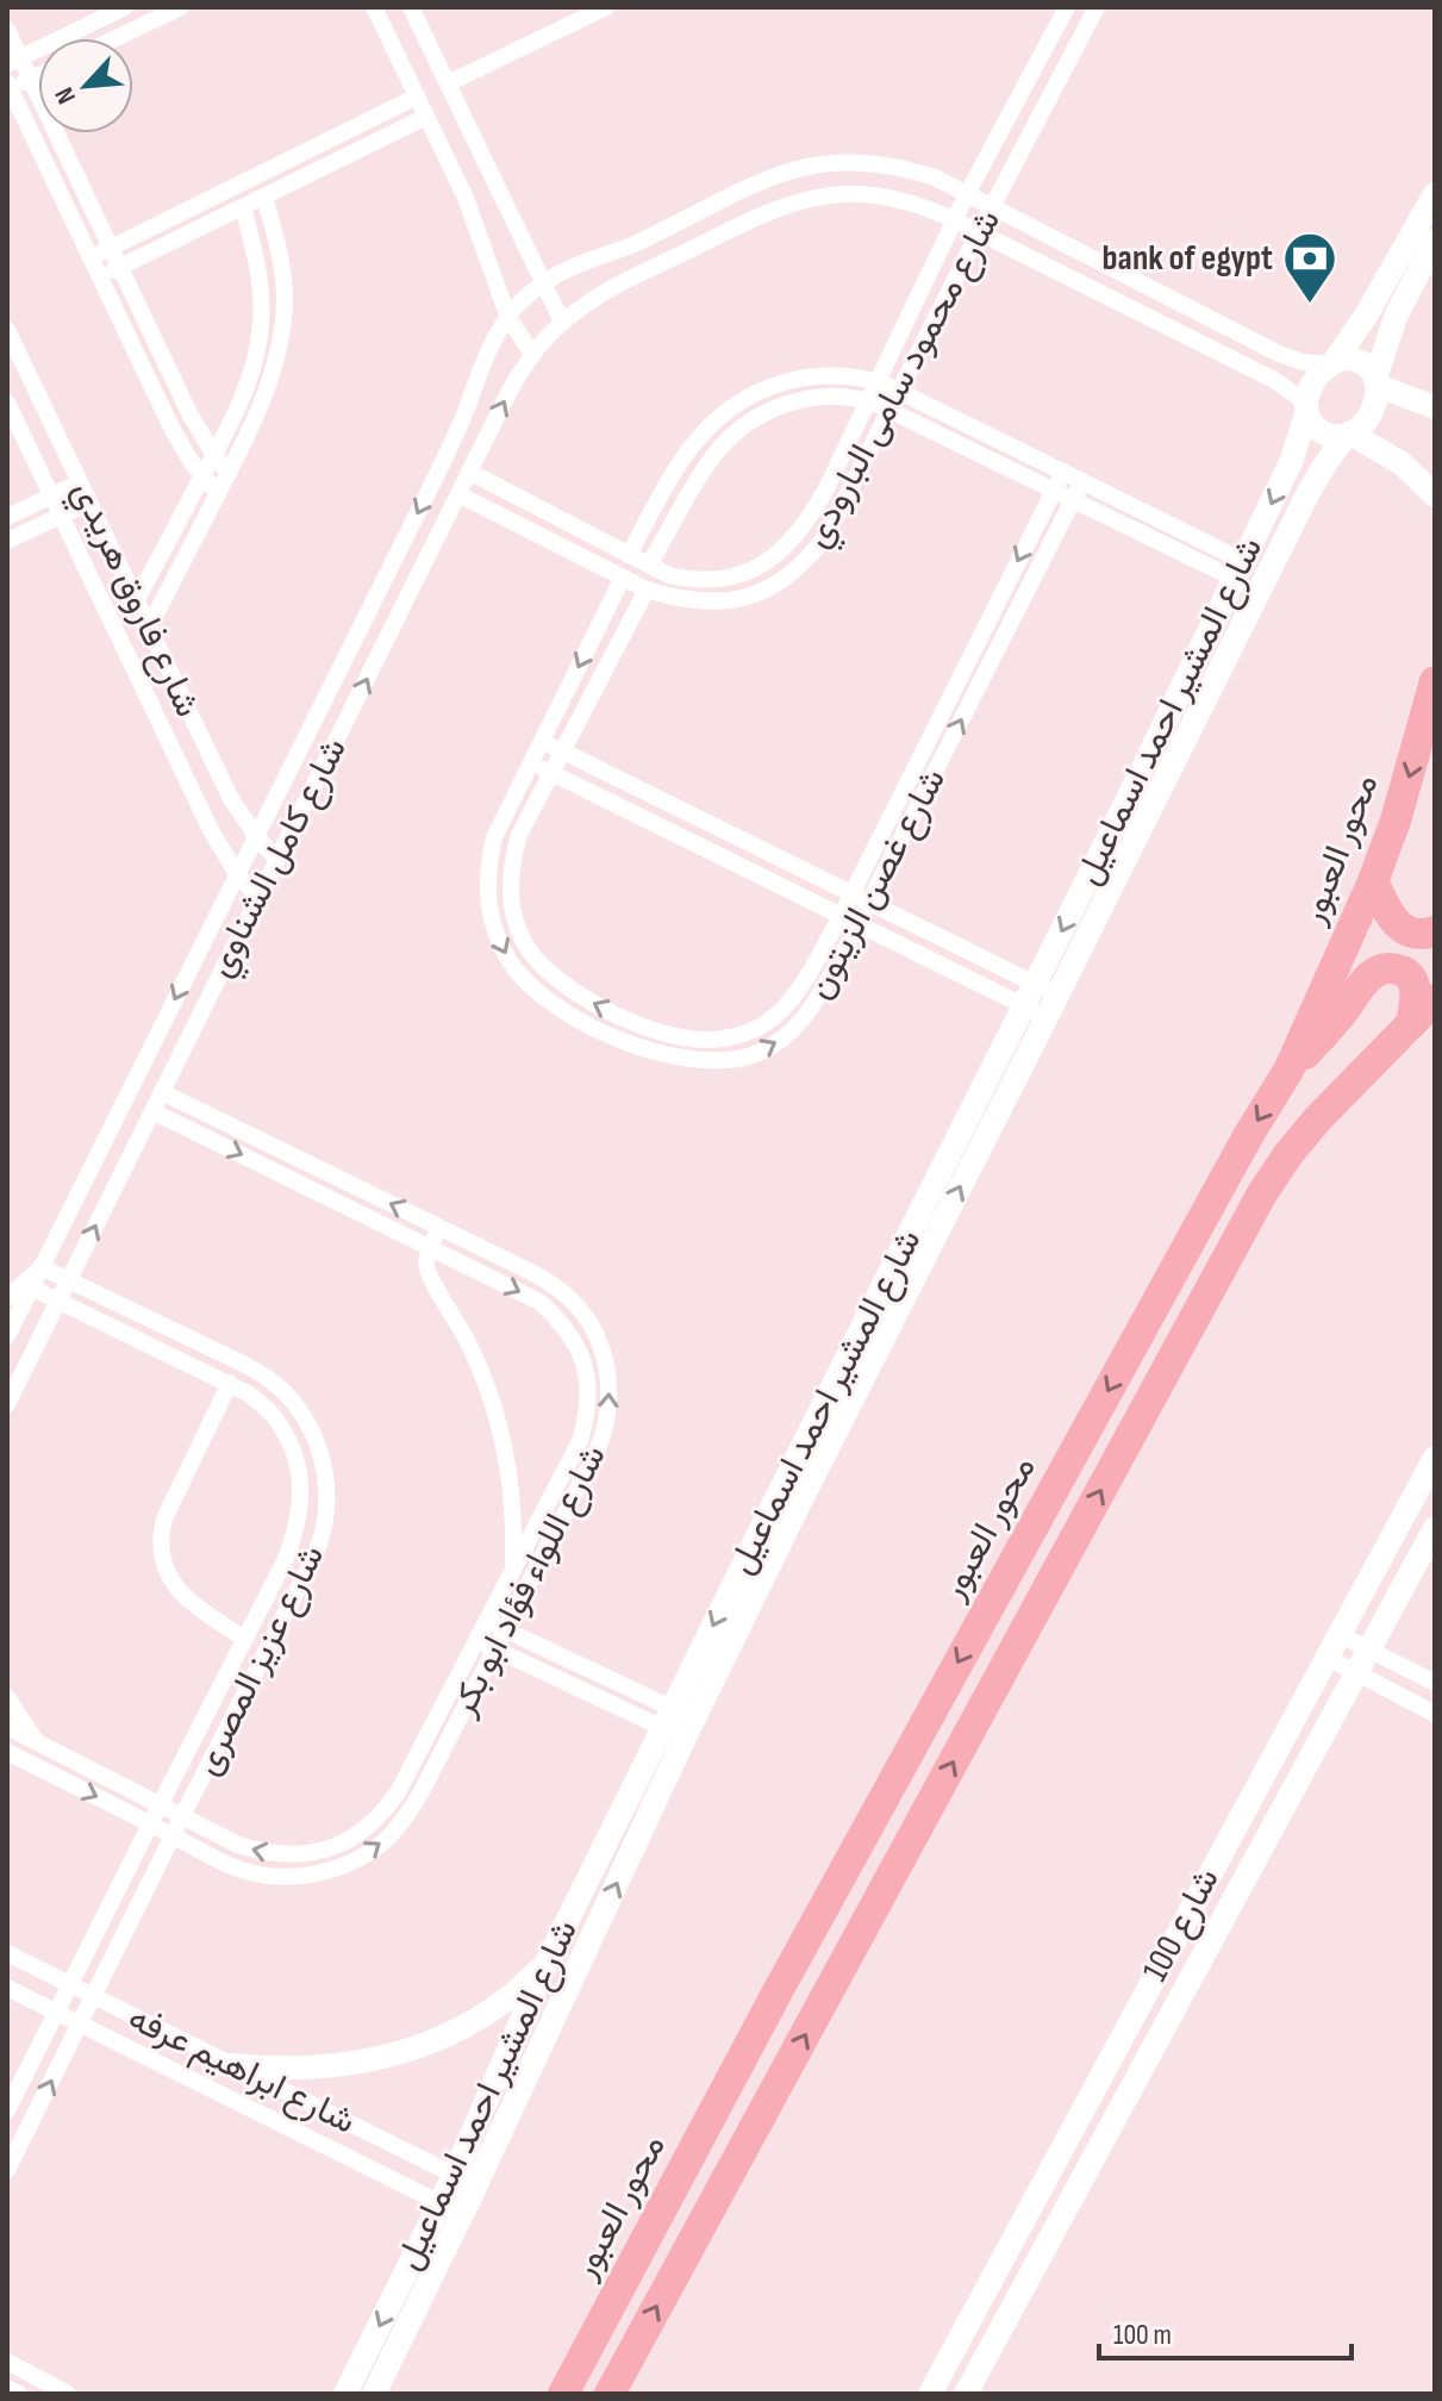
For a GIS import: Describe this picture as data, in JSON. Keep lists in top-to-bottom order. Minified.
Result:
{"streets":{"highway":["محور العبور"],"street":["شارع محمود سامى البارودي","شارع فاروق هريدي","شارع المشير احمد اسماعيل","شارع كامل الشناوي","شارع غصن الزيتون","شارع اللواء فؤاد ابو بكر","شارع عزيز المصرى","شارع 100","شارع ابراهيم عرفه"]},"crossings":[["شارع محمود سامى البارودي","شارع كامل الشناوي"],["شارع محمود سامى البارودي","شارع غصن الزيتون"],["شارع فاروق هريدي","شارع كامل الشناوي"],["شارع المشير احمد اسماعيل","شارع كامل الشناوي"],["شارع المشير احمد اسماعيل","شارع ابراهيم عرفه"],["شارع كامل الشناوي","شارع اللواء فؤاد ابو بكر"],["شارع كامل الشناوي","شارع عزيز المصرى"],["شارع اللواء فؤاد ابو بكر","شارع عزيز المصرى"],["شارع عزيز المصرى","شارع ابراهيم عرفه"]],"places":{"bank":["bank of egypt"]},"scale_bar":"100 m","north":"bottom left"}
